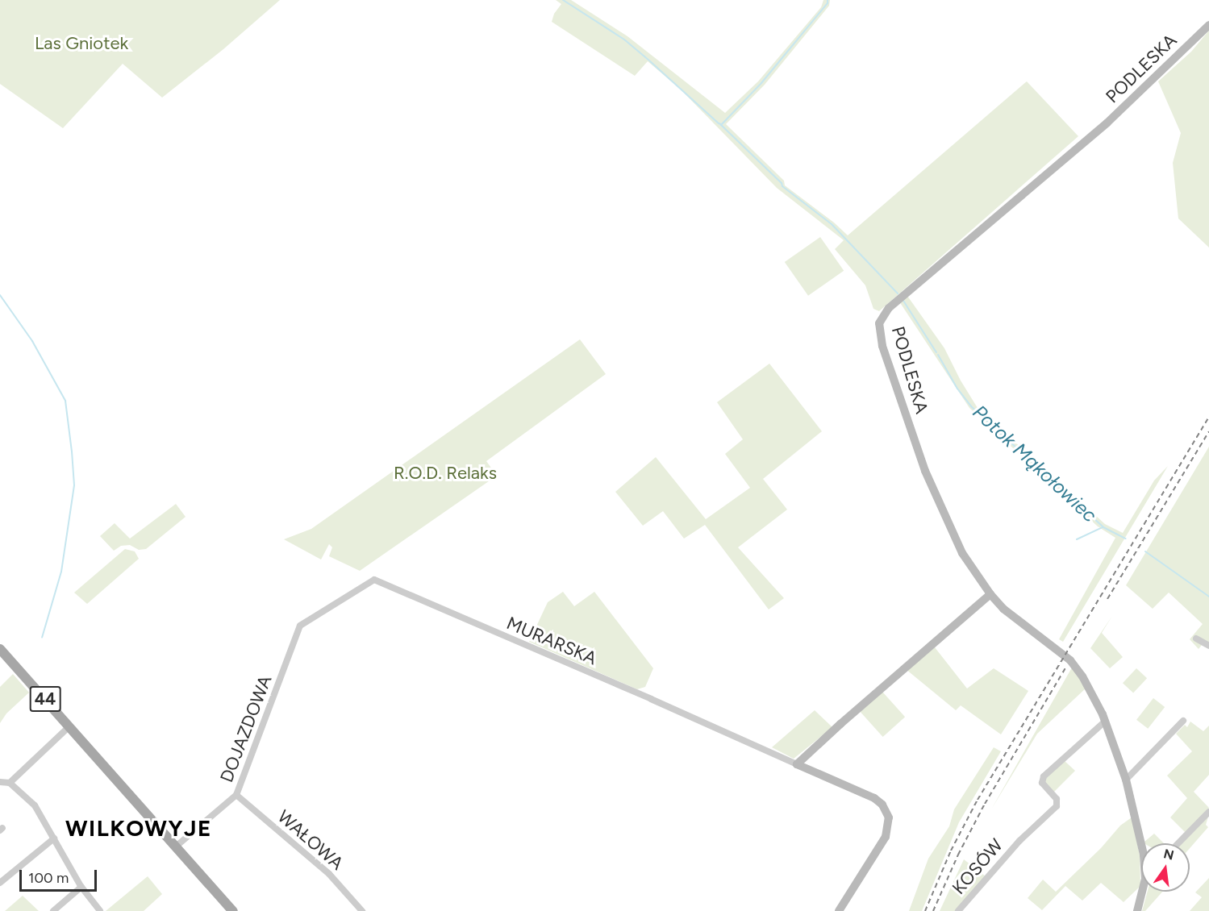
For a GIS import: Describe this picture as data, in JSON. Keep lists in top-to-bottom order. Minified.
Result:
{"streets":{"main road":["44"],"street":["PODLESKA","MURARSKA","DOJAZDOWA","WAŁOWA","KOSÓW"]},"crossings":[["PODLESKA","KOSÓW"],["MURARSKA","DOJAZDOWA"],["44","DOJAZDOWA"],["DOJAZDOWA","WAŁOWA"]],"districts":["WILKOWYJE"],"water":["Potok Mąkołowiec"],"parks":["Las Gniotek","R.O.D. Relaks"],"scale_bar":"100 m","north":"top"}
